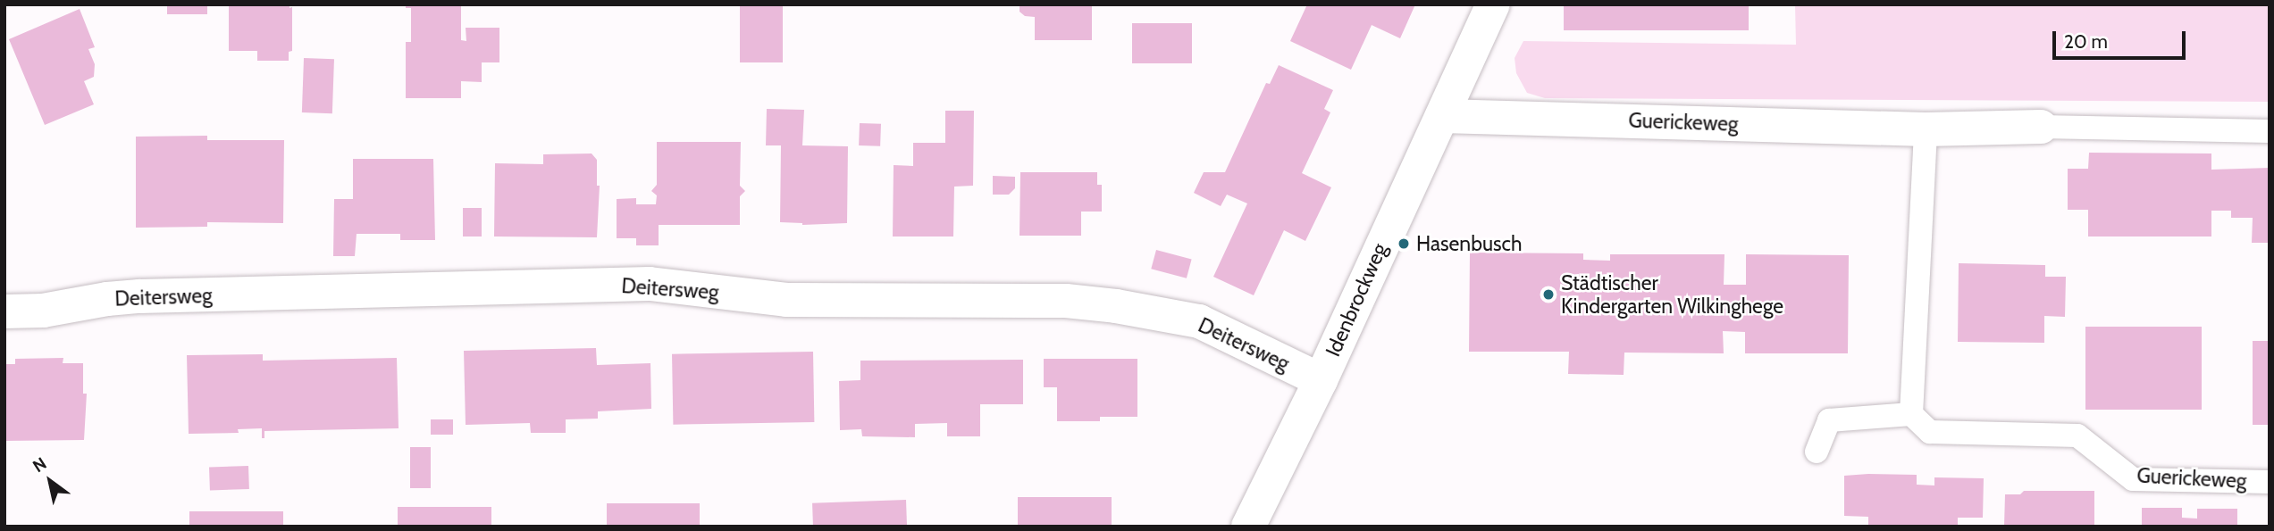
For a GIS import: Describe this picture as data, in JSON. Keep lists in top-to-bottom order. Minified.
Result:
{"streets":{"street":["Guerickeweg","Deitersweg","Idenbrockweg"]},"crossings":[["Guerickeweg","Idenbrockweg"],["Deitersweg","Idenbrockweg"]],"places":["Hasenbusch","Städtischer Kindergarten Wilkinghege"],"scale_bar":"20 m","north":"top left"}
